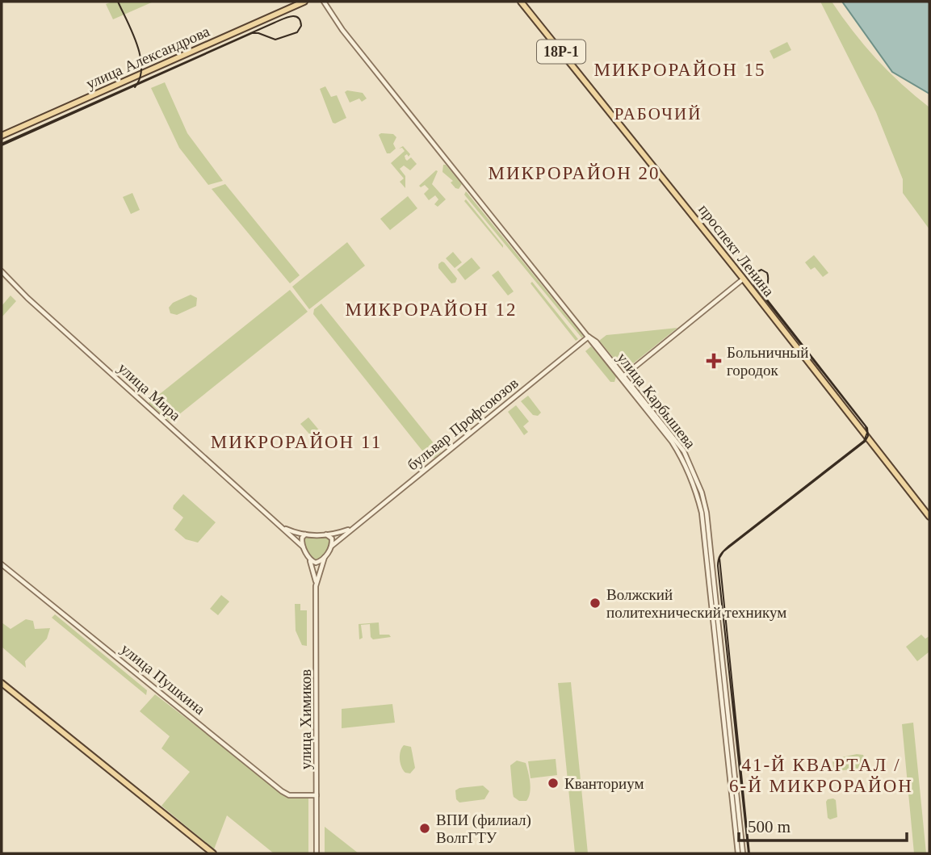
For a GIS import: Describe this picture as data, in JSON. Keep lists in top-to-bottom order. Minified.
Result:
{"streets":{"main road":["18Р-1","улица Александрова","проспект Ленина"],"street":["улица Мира","улица Карбышева","бульвар Профсоюзов","улица Пушкина","улица Химиков"]},"crossings":[["улица Мира","бульвар Профсоюзов"],["улица Мира","улица Химиков"],["улица Карбышева","бульвар Профсоюзов"],["бульвар Профсоюзов","улица Химиков"],["улица Пушкина","улица Химиков"]],"districts":["МИКРОРАЙОН 15","РАБОЧИЙ","МИКРОРАЙОН 20","МИКРОРАЙОН 12","МИКРОРАЙОН 11","41-Й КВАРТАЛ / 6-Й МИКРОРАЙОН"],"places":{"health":["Больничный городок"],"other":["Волжский политехнический техникум","Кванториум","ВПИ (филиал) ВолгГТУ"]},"scale_bar":"500 m"}
